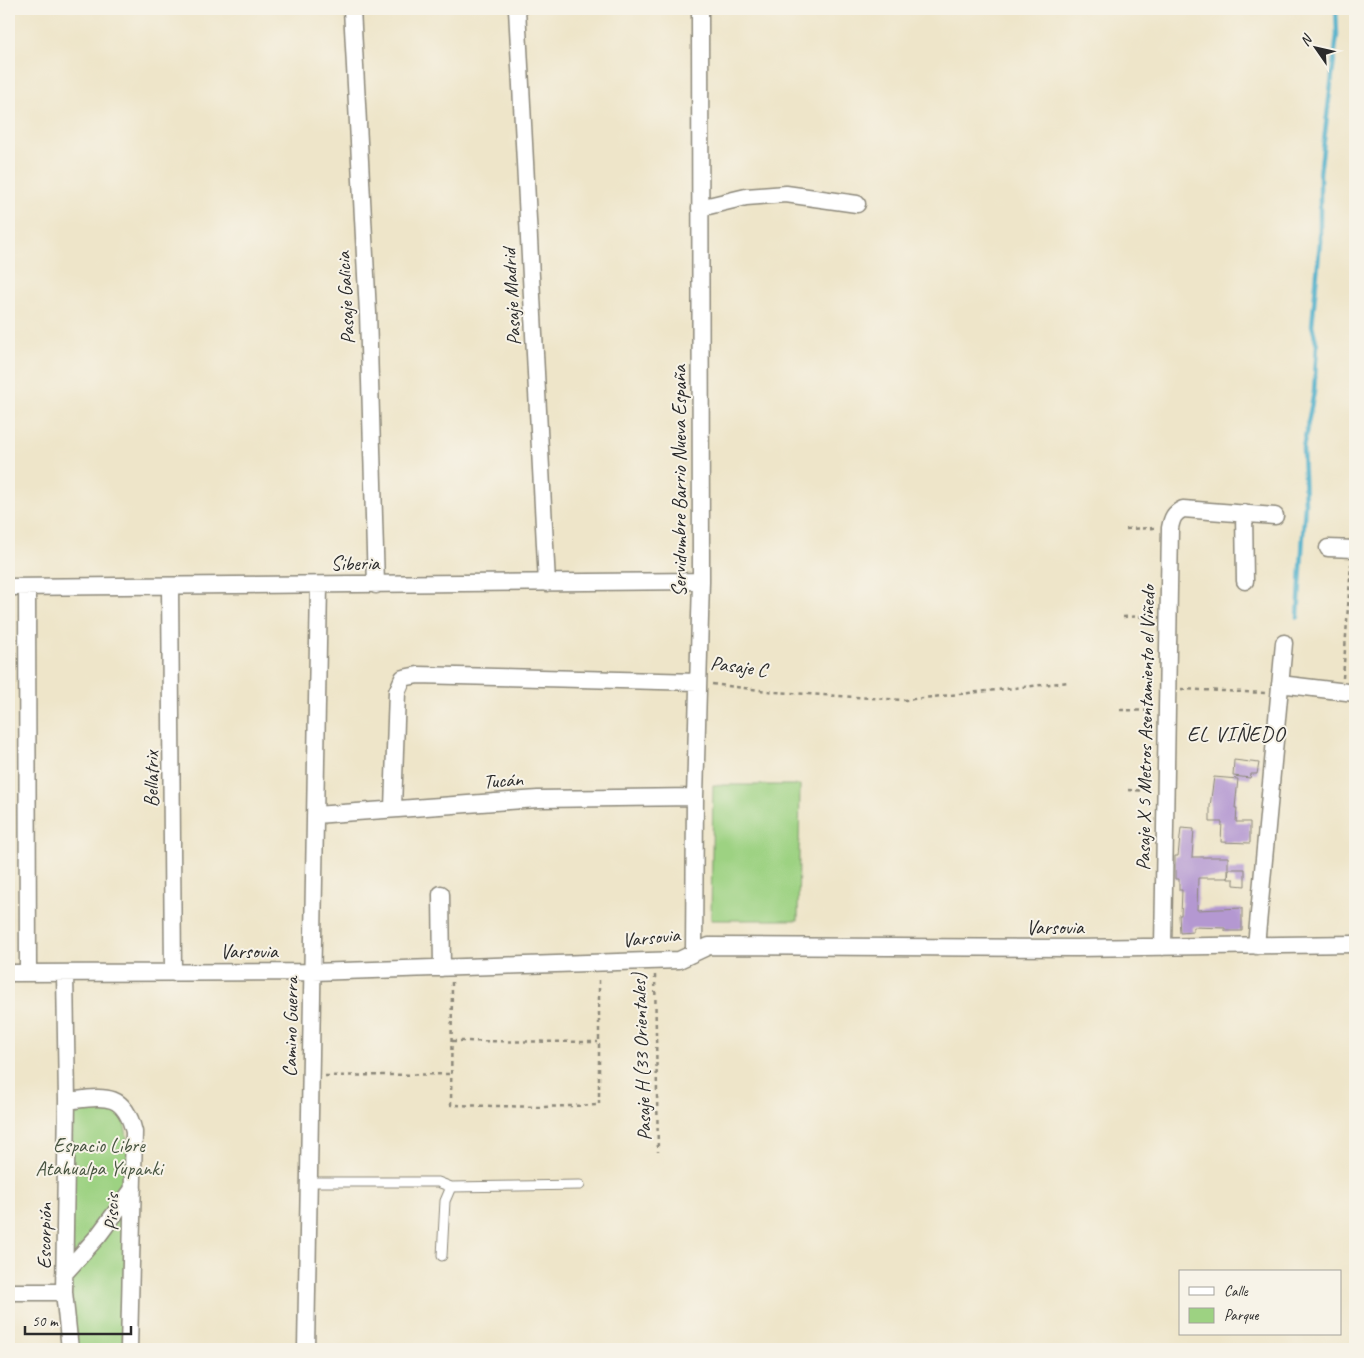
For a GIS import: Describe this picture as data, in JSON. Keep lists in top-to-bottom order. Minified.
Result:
{"streets":{"street":["Pasaje Madrid","Pasaje Galicia","Servidumbre Barrio Nueva España","Siberia","Pasaje C","Pasaje X 5 Metros Asentamiento el Viñedo","Bellatrix","Tucán","Varsovia","Camino Guerra","Piscis","Escorpión"],"path":["Pasaje H (33 Orientales)"]},"crossings":[["Pasaje Madrid","Siberia"],["Pasaje Galicia","Siberia"],["Servidumbre Barrio Nueva España","Siberia"],["Servidumbre Barrio Nueva España","Pasaje C"],["Servidumbre Barrio Nueva España","Tucán"],["Servidumbre Barrio Nueva España","Varsovia"],["Siberia","Bellatrix"],["Siberia","Camino Guerra"],["Pasaje C","Tucán"],["Pasaje X 5 Metros Asentamiento el Viñedo","Varsovia"],["Bellatrix","Varsovia"],["Tucán","Camino Guerra"],["Varsovia","Camino Guerra"],["Varsovia","Pasaje H (33 Orientales)"],["Varsovia","Escorpión"],["Piscis","Escorpión"]],"districts":["EL VIÑEDO"],"parks":["Espacio Libre Atahualpa Yupanki"],"legend":["Calle","Parque"],"scale_bar":"50 m","north":"top left"}
